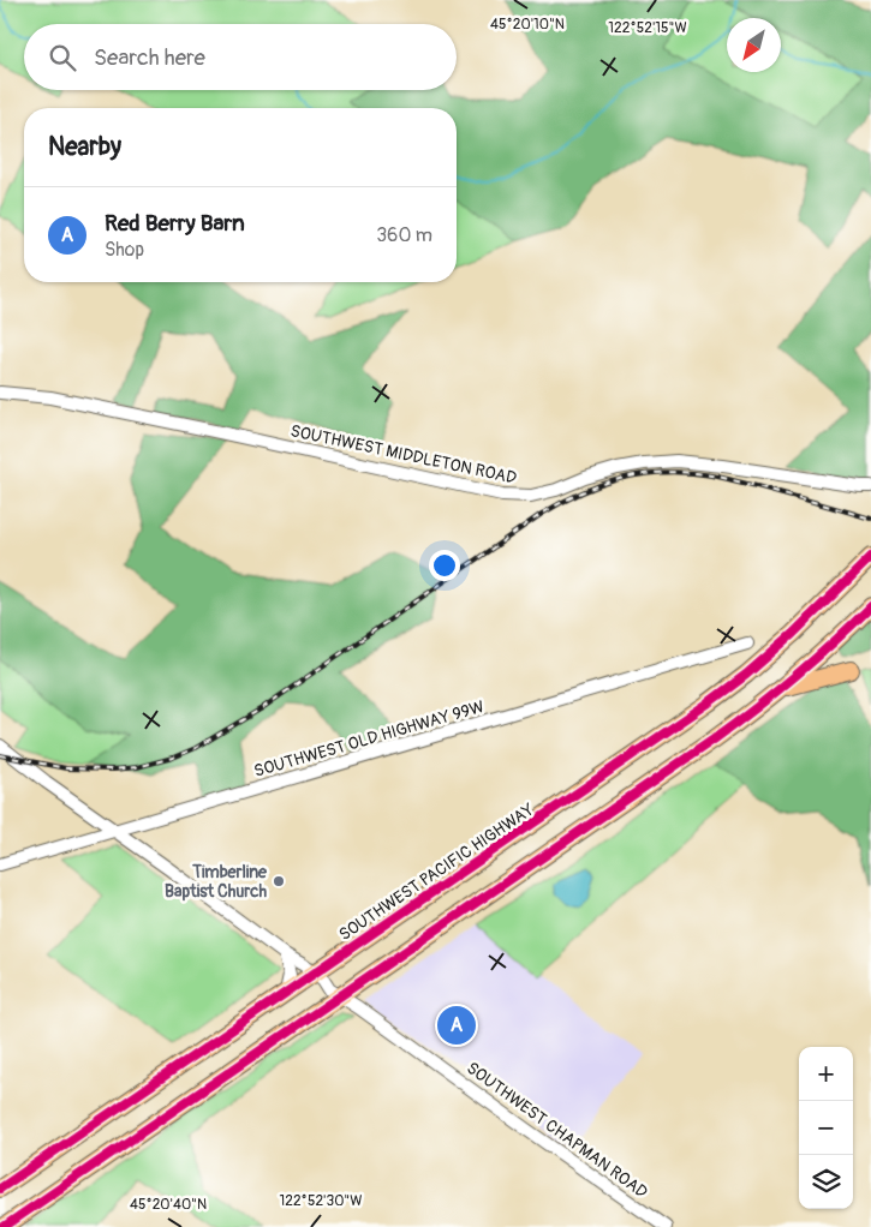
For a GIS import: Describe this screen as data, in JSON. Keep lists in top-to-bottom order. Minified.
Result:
{"streets":{"highway":["SOUTHWEST PACIFIC HIGHWAY"],"street":["SOUTHWEST MIDDLETON ROAD","SOUTHWEST OLD HIGHWAY 99W","SOUTHWEST CHAPMAN ROAD"]},"crossings":[["SOUTHWEST OLD HIGHWAY 99W","SOUTHWEST CHAPMAN ROAD"],["SOUTHWEST PACIFIC HIGHWAY","SOUTHWEST CHAPMAN ROAD"]],"places":["Timberline Baptist Church"],"north":"bottom left","page":{"search":"Search here","heading":"Nearby","list":[{"mark":"A","name":"Red Berry Barn","note":"Shop","value":"360 m"}],"pins":"A","map_buttons":["+","−"]},"coordinates":["45°20'10\"N","122°52'15\"W","122°52'30\"W","45°20'40\"N"]}
